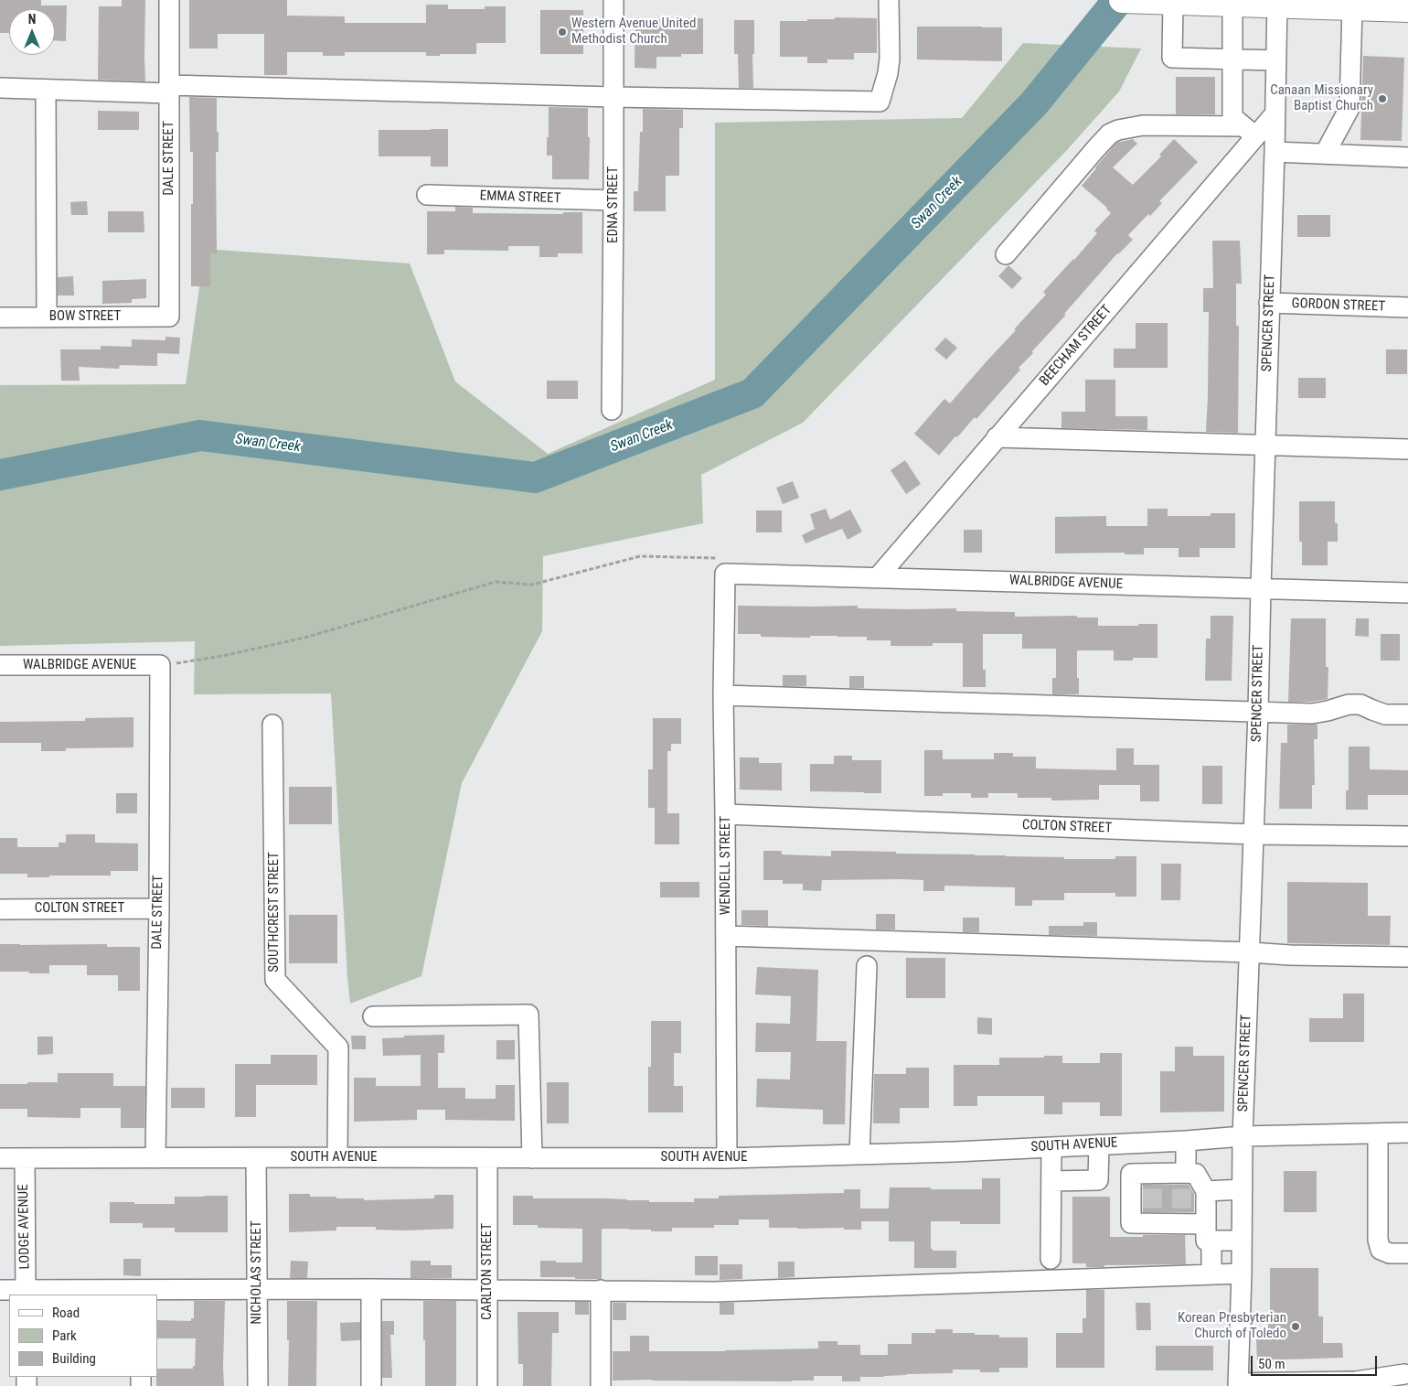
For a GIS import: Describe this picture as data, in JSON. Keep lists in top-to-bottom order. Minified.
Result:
{"streets":{"street":["DALE STREET","EMMA STREET","EDNA STREET","GORDON STREET","BOW STREET","SPENCER STREET","BEECHAM STREET","WALBRIDGE AVENUE","COLTON STREET","WENDELL STREET","SOUTHCREST STREET","SOUTH AVENUE","LODGE AVENUE","CARLTON STREET","NICHOLAS STREET"]},"crossings":[["DALE STREET","BOW STREET"],["DALE STREET","WALBRIDGE AVENUE"],["DALE STREET","COLTON STREET"],["DALE STREET","SOUTH AVENUE"],["EMMA STREET","EDNA STREET"],["GORDON STREET","SPENCER STREET"],["SPENCER STREET","BEECHAM STREET"],["SPENCER STREET","WALBRIDGE AVENUE"],["SPENCER STREET","COLTON STREET"],["SPENCER STREET","SOUTH AVENUE"],["BEECHAM STREET","WALBRIDGE AVENUE"],["WALBRIDGE AVENUE","WENDELL STREET"],["COLTON STREET","WENDELL STREET"],["WENDELL STREET","SOUTH AVENUE"],["SOUTHCREST STREET","SOUTH AVENUE"],["SOUTH AVENUE","LODGE AVENUE"],["SOUTH AVENUE","CARLTON STREET"],["SOUTH AVENUE","NICHOLAS STREET"]],"water":["Swan Creek"],"places":["Western Avenue United Methodist Church","Canaan Missionary Baptist Church","Korean Presbyterian Church of Toledo"],"legend":["Road","Park","Building"],"scale_bar":"50 m","north":"top"}
